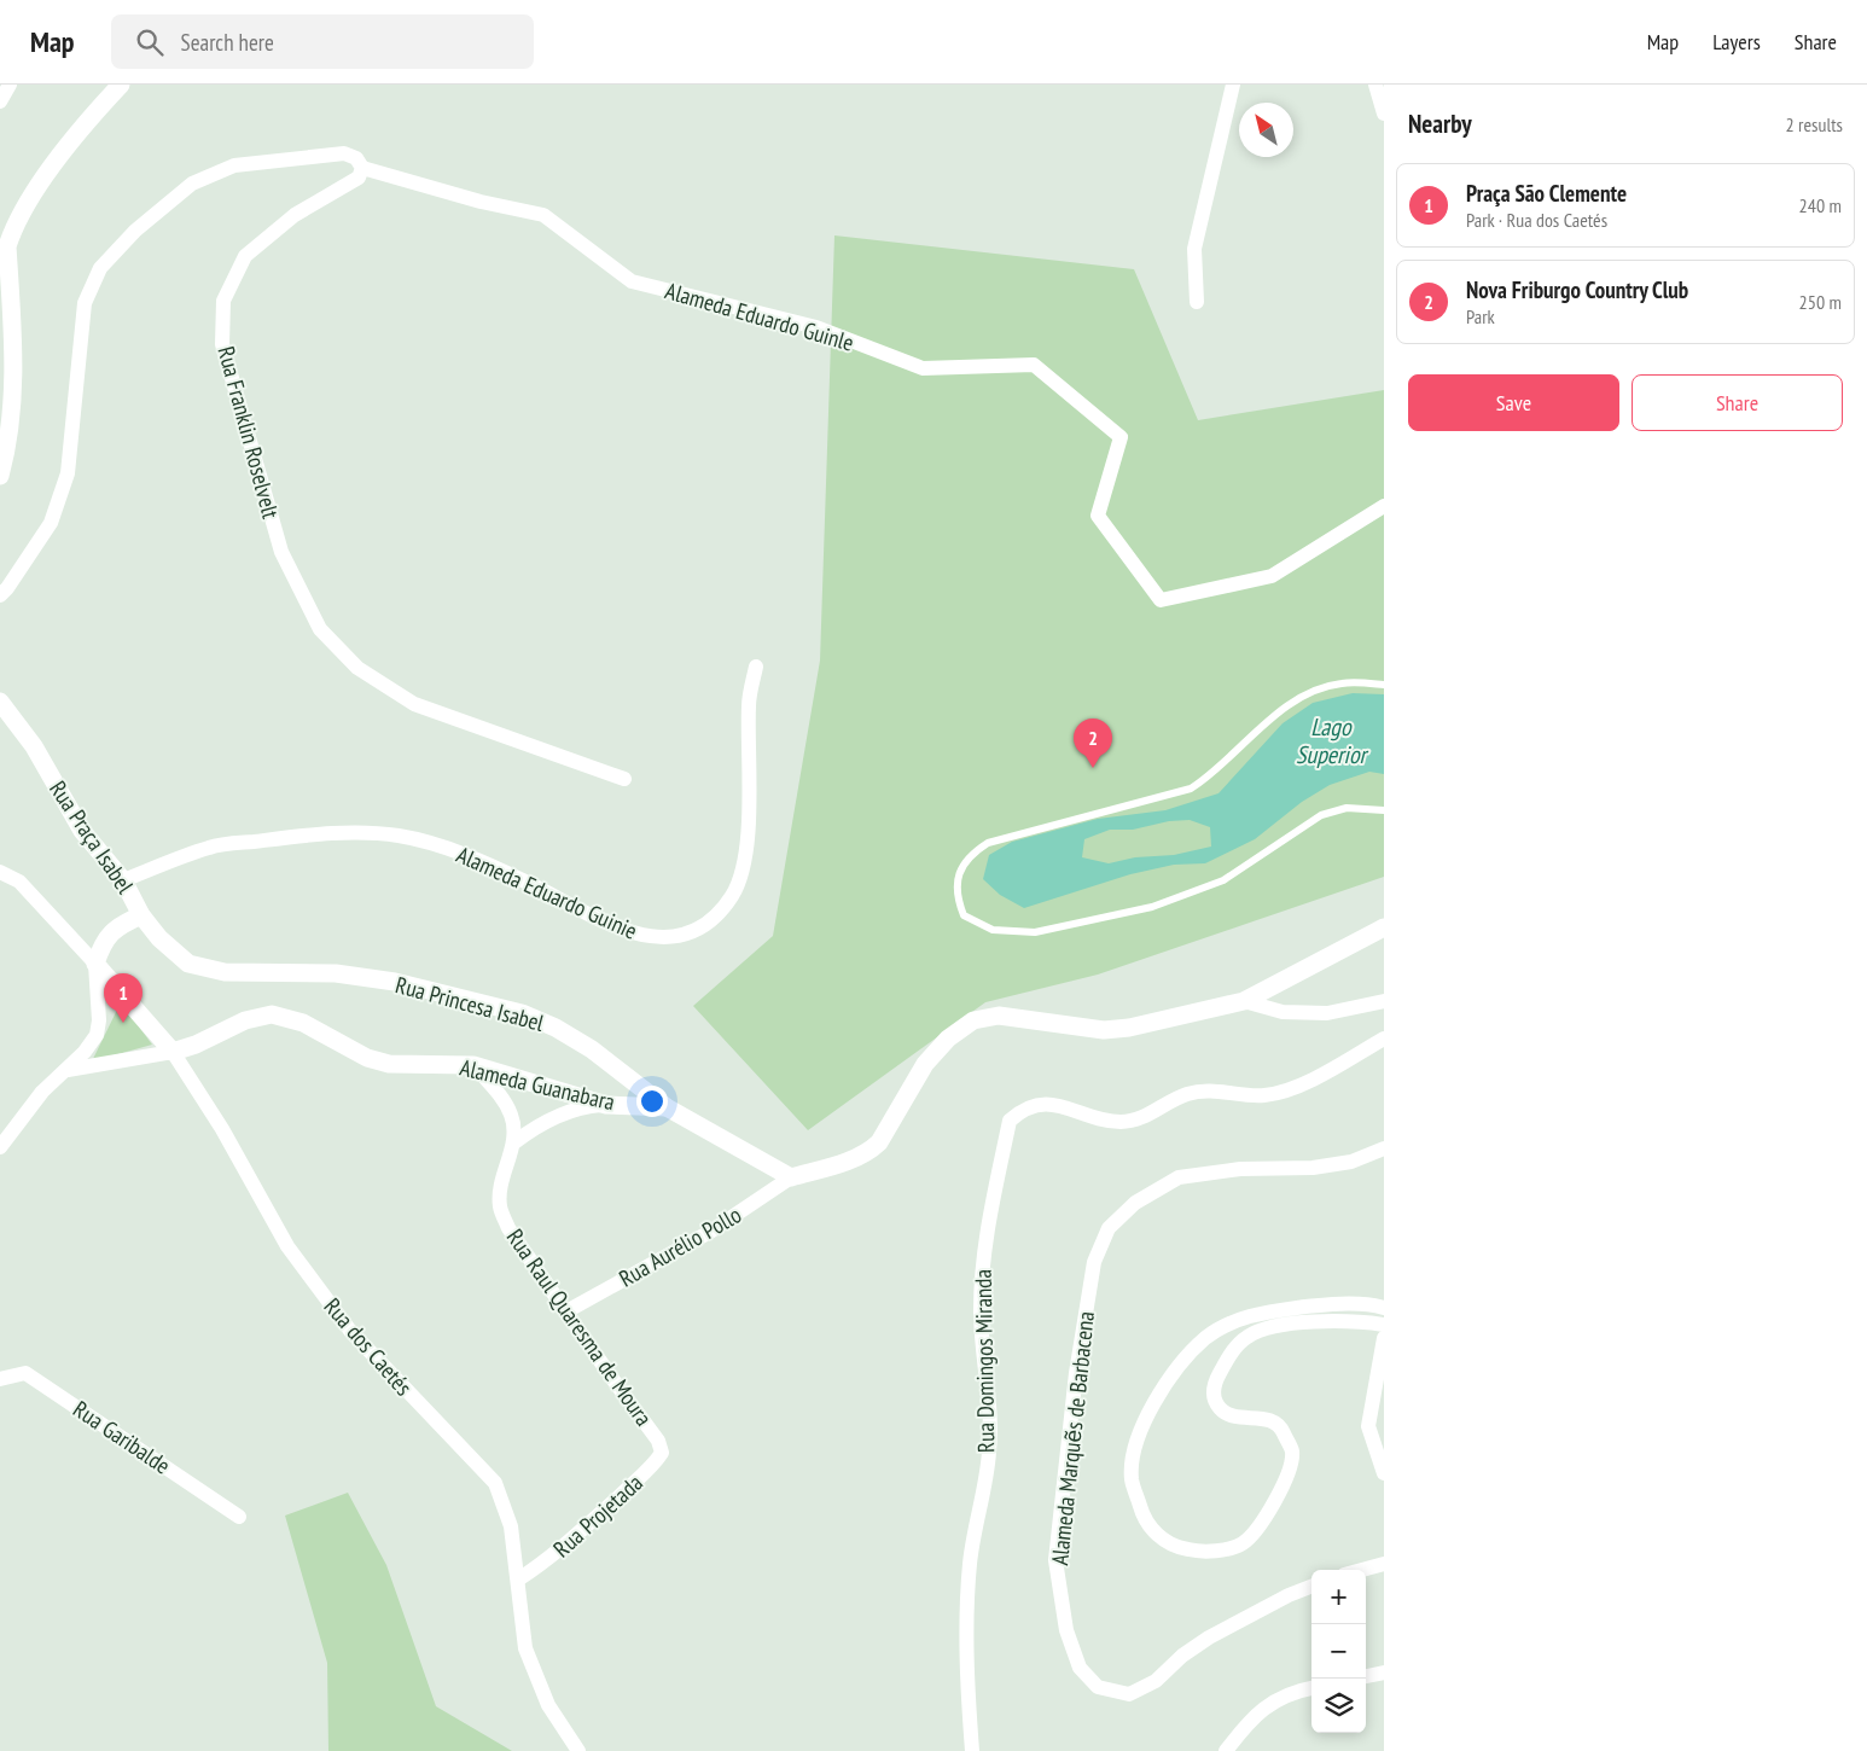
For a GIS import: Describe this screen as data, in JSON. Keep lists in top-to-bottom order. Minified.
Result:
{"streets":{"street":["Alameda Eduardo Guinle","Rua Franklin Roselvelt","Rua Praça Isabel","Alameda Eduardo Guinie","Rua Princesa Isabel","Alameda Guanabara","Rua Aurélio Pollo","Rua Raul Quaresma de Moura","Rua dos Caetés","Rua Domingos Miranda","Rua Garibalde","Alameda Marquẽs de Barbacena","Rua Projetada"]},"crossings":[["Alameda Eduardo Guinle","Rua Franklin Roselvelt"],["Rua Praça Isabel","Alameda Eduardo Guinie"],["Rua Praça Isabel","Rua Princesa Isabel"],["Rua Praça Isabel","Rua dos Caetés"],["Rua Princesa Isabel","Alameda Guanabara"],["Rua Princesa Isabel","Rua Aurélio Pollo"],["Alameda Guanabara","Rua Raul Quaresma de Moura"],["Alameda Guanabara","Rua dos Caetés"],["Rua Aurélio Pollo","Rua Raul Quaresma de Moura"],["Rua Raul Quaresma de Moura","Rua Projetada"],["Rua dos Caetés","Rua Projetada"]],"water":["Lago Superior"],"north":"top left","page":{"header":"Map","search":"Search here","nav":["Map","Layers","Share"],"heading":["Nearby","2 results"],"list":[{"mark":"1","name":"Praça São Clemente","note":"Park · Rua dos Caetés","value":"240 m"},{"mark":"2","name":"Nova Friburgo Country Club","note":"Park","value":"250 m"}],"buttons":["Save","Share"],"pins":["2","1"],"map_buttons":["+","−"]}}
